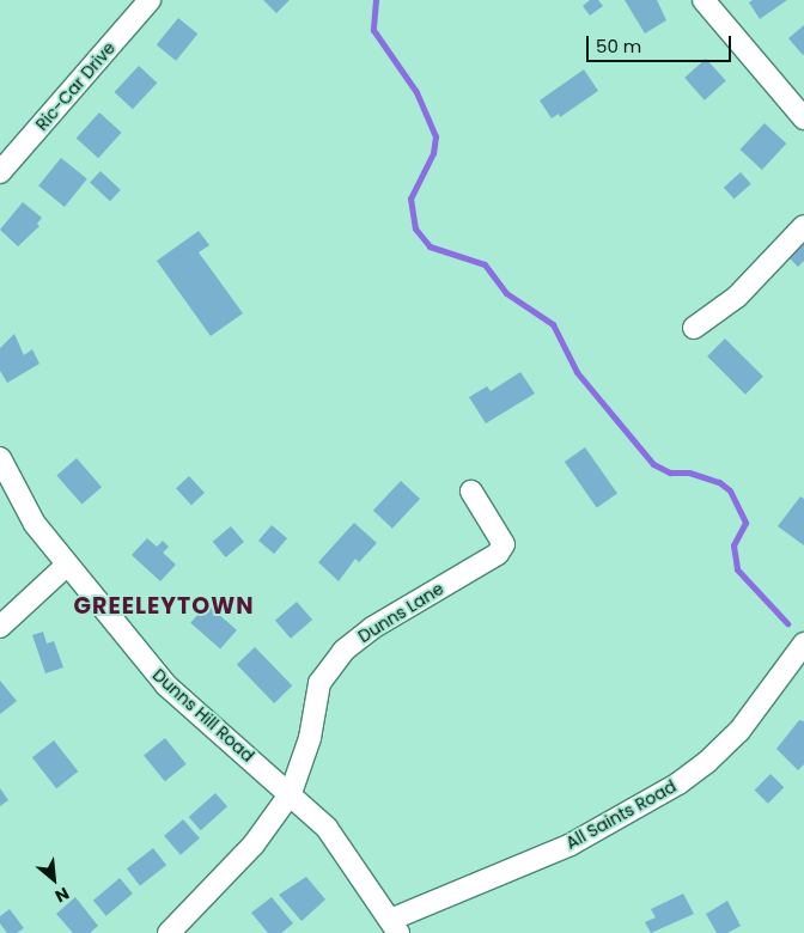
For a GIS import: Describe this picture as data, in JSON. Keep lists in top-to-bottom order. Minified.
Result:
{"streets":{"street":["Ric-Car Drive","Dunns Lane","Dunns Hill Road","All Saints Road"]},"crossings":[["Dunns Lane","Dunns Hill Road"],["Dunns Hill Road","All Saints Road"]],"districts":["GREELEYTOWN"],"scale_bar":"50 m","north":"bottom right"}
